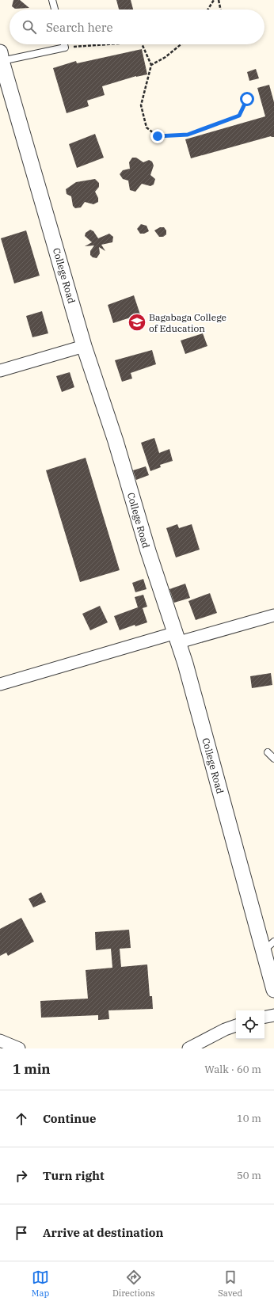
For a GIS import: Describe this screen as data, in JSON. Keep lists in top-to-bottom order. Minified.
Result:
{"streets":{"street":["College Road"]},"places":{"school or university":["Bagabaga College of Education"]},"page":{"search":"Search here","heading":["1 min","Walk · 60 m"],"list":[["Continue","10 m"],["Turn right","50 m"],"Arrive at destination"],"nav":["Map","Directions","Saved"]}}
